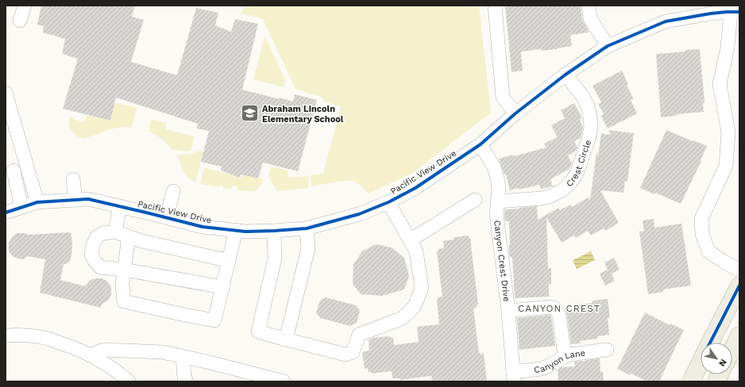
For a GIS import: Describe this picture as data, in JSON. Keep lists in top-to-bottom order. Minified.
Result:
{"streets":{"street":["Crest Circle","Pacific View Drive","Canyon Crest Drive","Canyon Lane"]},"crossings":[["Crest Circle","Pacific View Drive"],["Crest Circle","Canyon Crest Drive"],["Pacific View Drive","Canyon Crest Drive"],["Canyon Crest Drive","Canyon Lane"]],"districts":["CANYON CREST"],"places":{"school or university":["Abraham Lincoln Elementary School"]},"north":"bottom right"}
